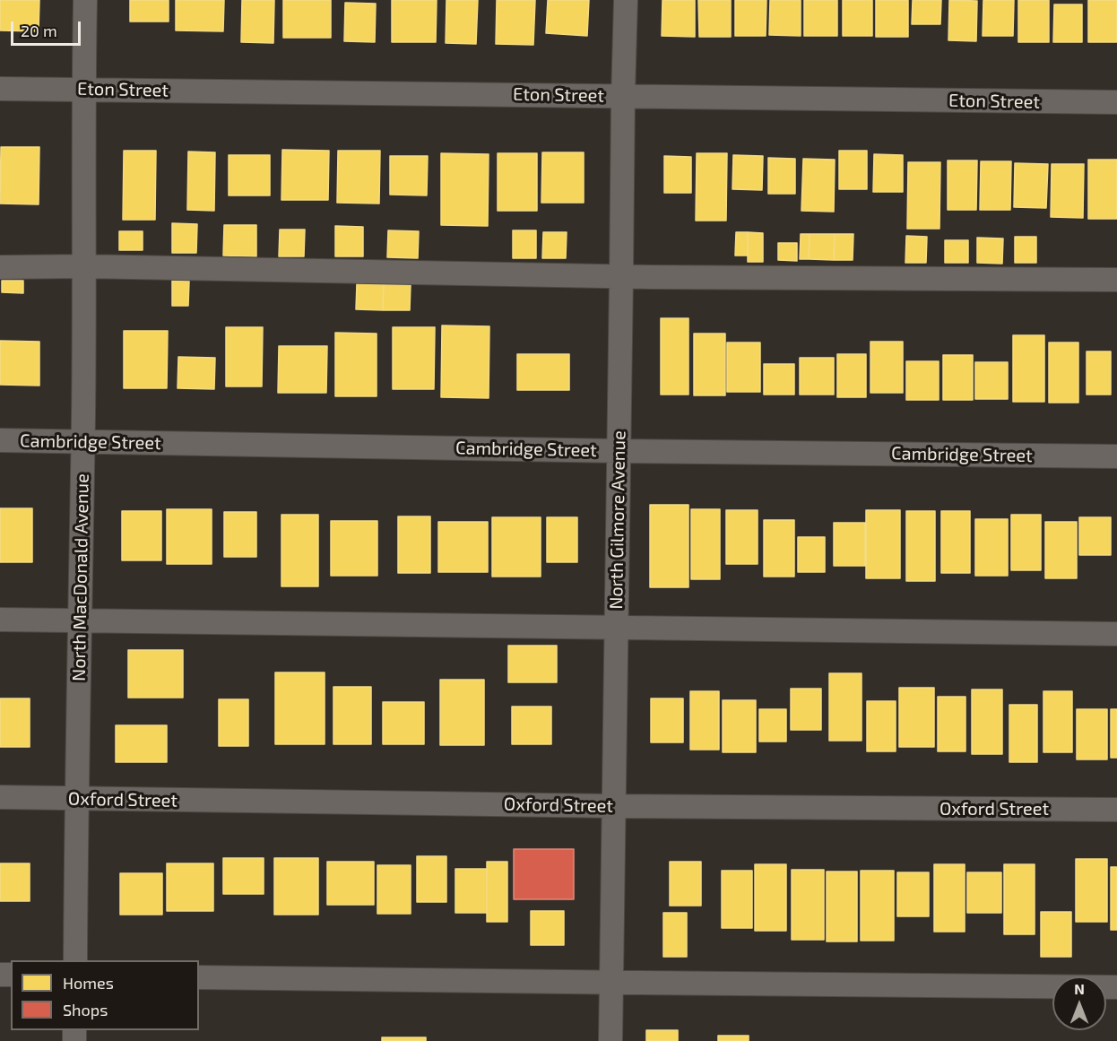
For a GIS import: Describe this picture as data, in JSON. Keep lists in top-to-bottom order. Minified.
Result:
{"streets":{"street":["Eton Street","Cambridge Street","North Gilmore Avenue","North MacDonald Avenue","Oxford Street"]},"crossings":[["Eton Street","North Gilmore Avenue"],["Eton Street","North MacDonald Avenue"],["Cambridge Street","North Gilmore Avenue"],["Cambridge Street","North MacDonald Avenue"],["North Gilmore Avenue","Oxford Street"],["North MacDonald Avenue","Oxford Street"]],"legend":["Homes","Shops"],"scale_bar":"20 m","north":"top"}
